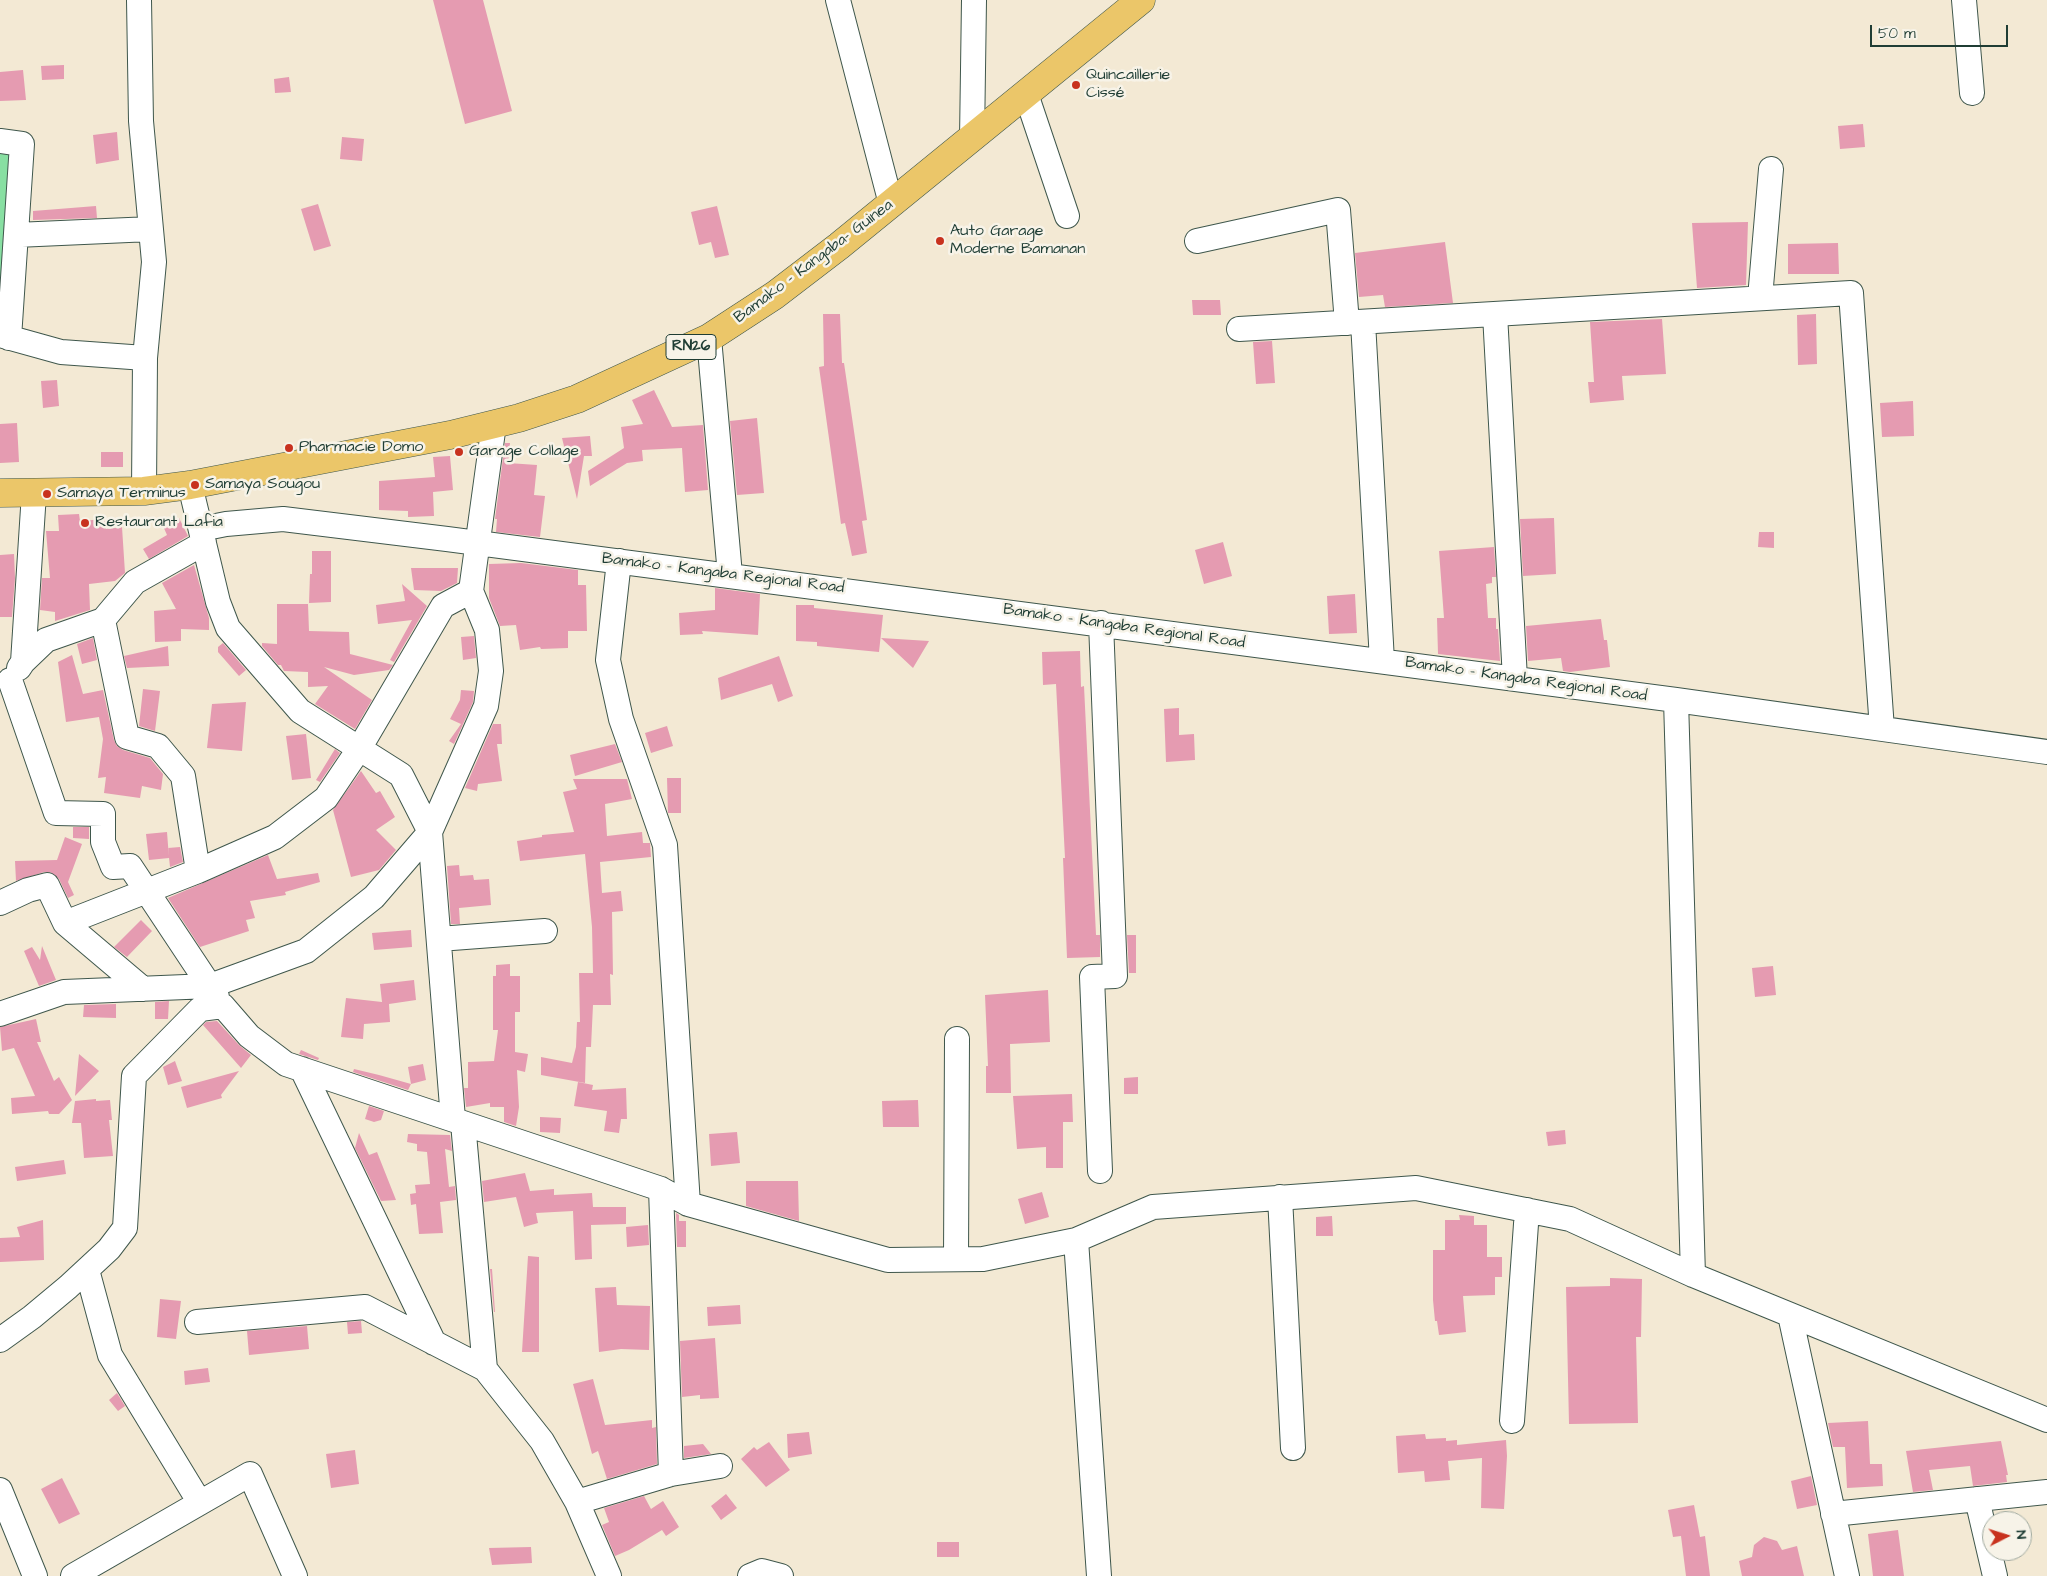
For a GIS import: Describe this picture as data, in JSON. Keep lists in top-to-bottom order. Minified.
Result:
{"streets":{"main road":["Bamako - Kangaba- Guinea","RN26"],"street":["Bamako - Kangaba Regional Road"]},"crossings":[["Bamako - Kangaba- Guinea","RN26"]],"places":["Quincaillerie Cissé","Auto Garage Moderne Bamanan","Pharmacie Domo","Garage Collage","Samaya Sougou","Samaya Terminus","Restaurant Lafia"],"scale_bar":"50 m","north":"right"}
